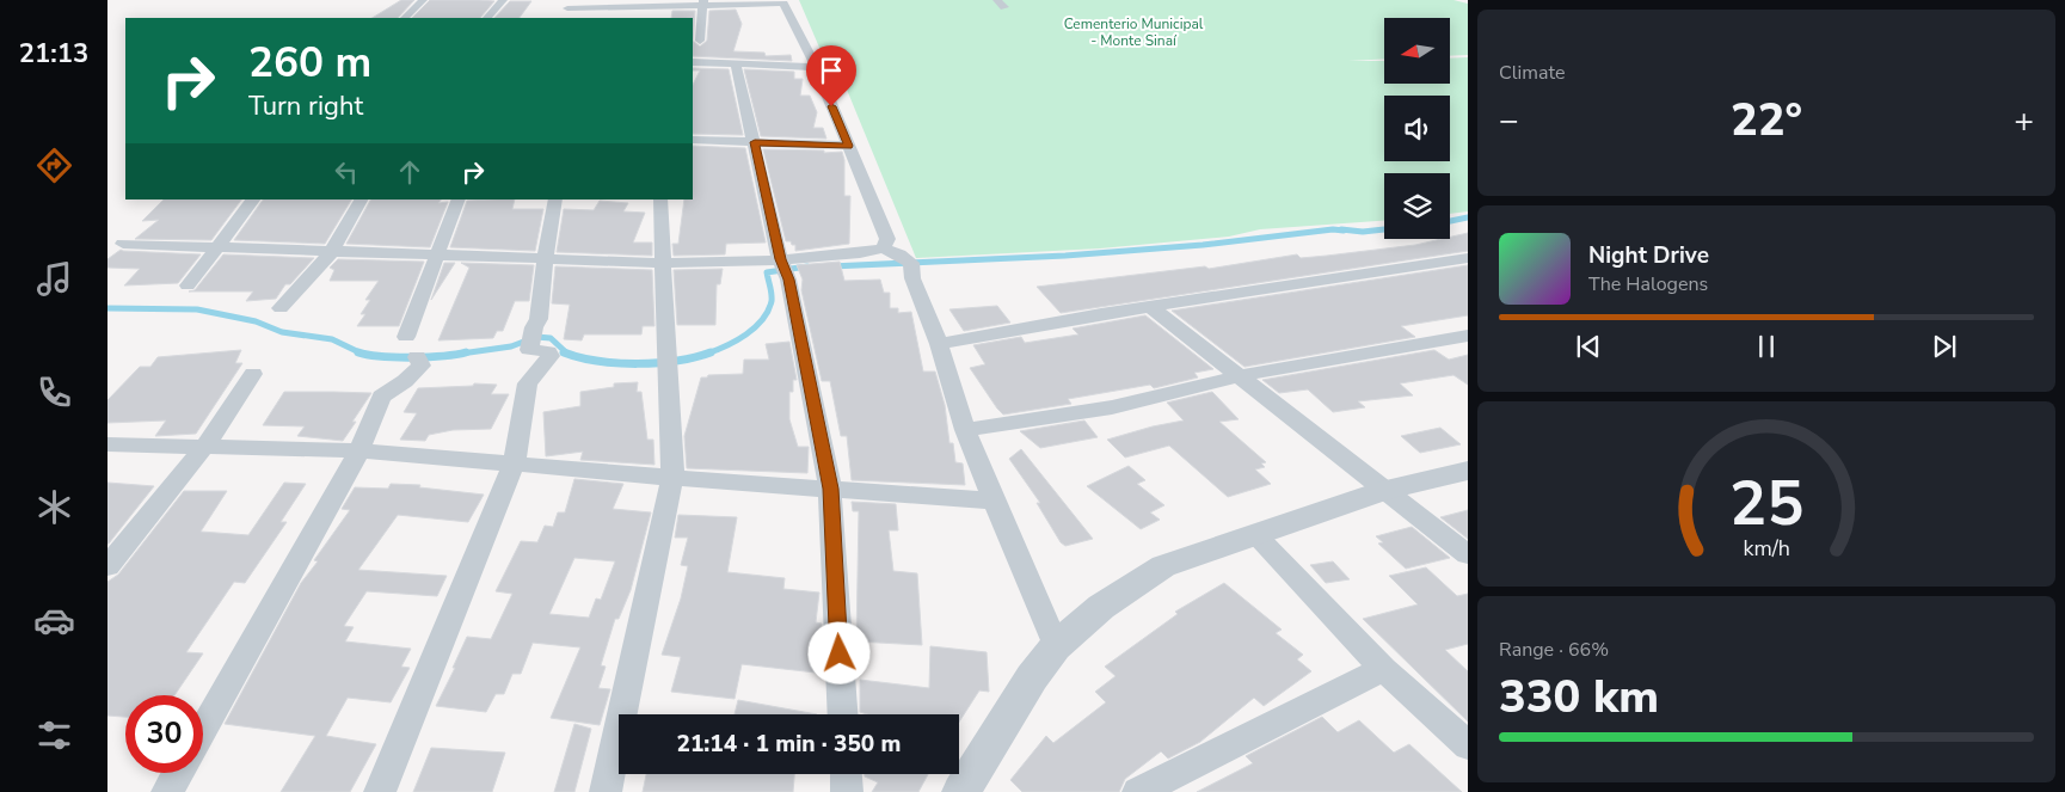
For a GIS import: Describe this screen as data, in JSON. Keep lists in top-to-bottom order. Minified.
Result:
{"parks":["Cementerio Municipal - Monte Sinaí"],"north":"left","page":{"tabs":"21:13","tile":["Climate",["Range · 66%","330 km"]],"turn":["260 m","Turn right"],"heat":["−","22°","+"],"song":["Night Drive","The Halogens"],"limit":"30","trip":"21:14 · 1 min · 350 m","gauge":["25","km/h"]}}
